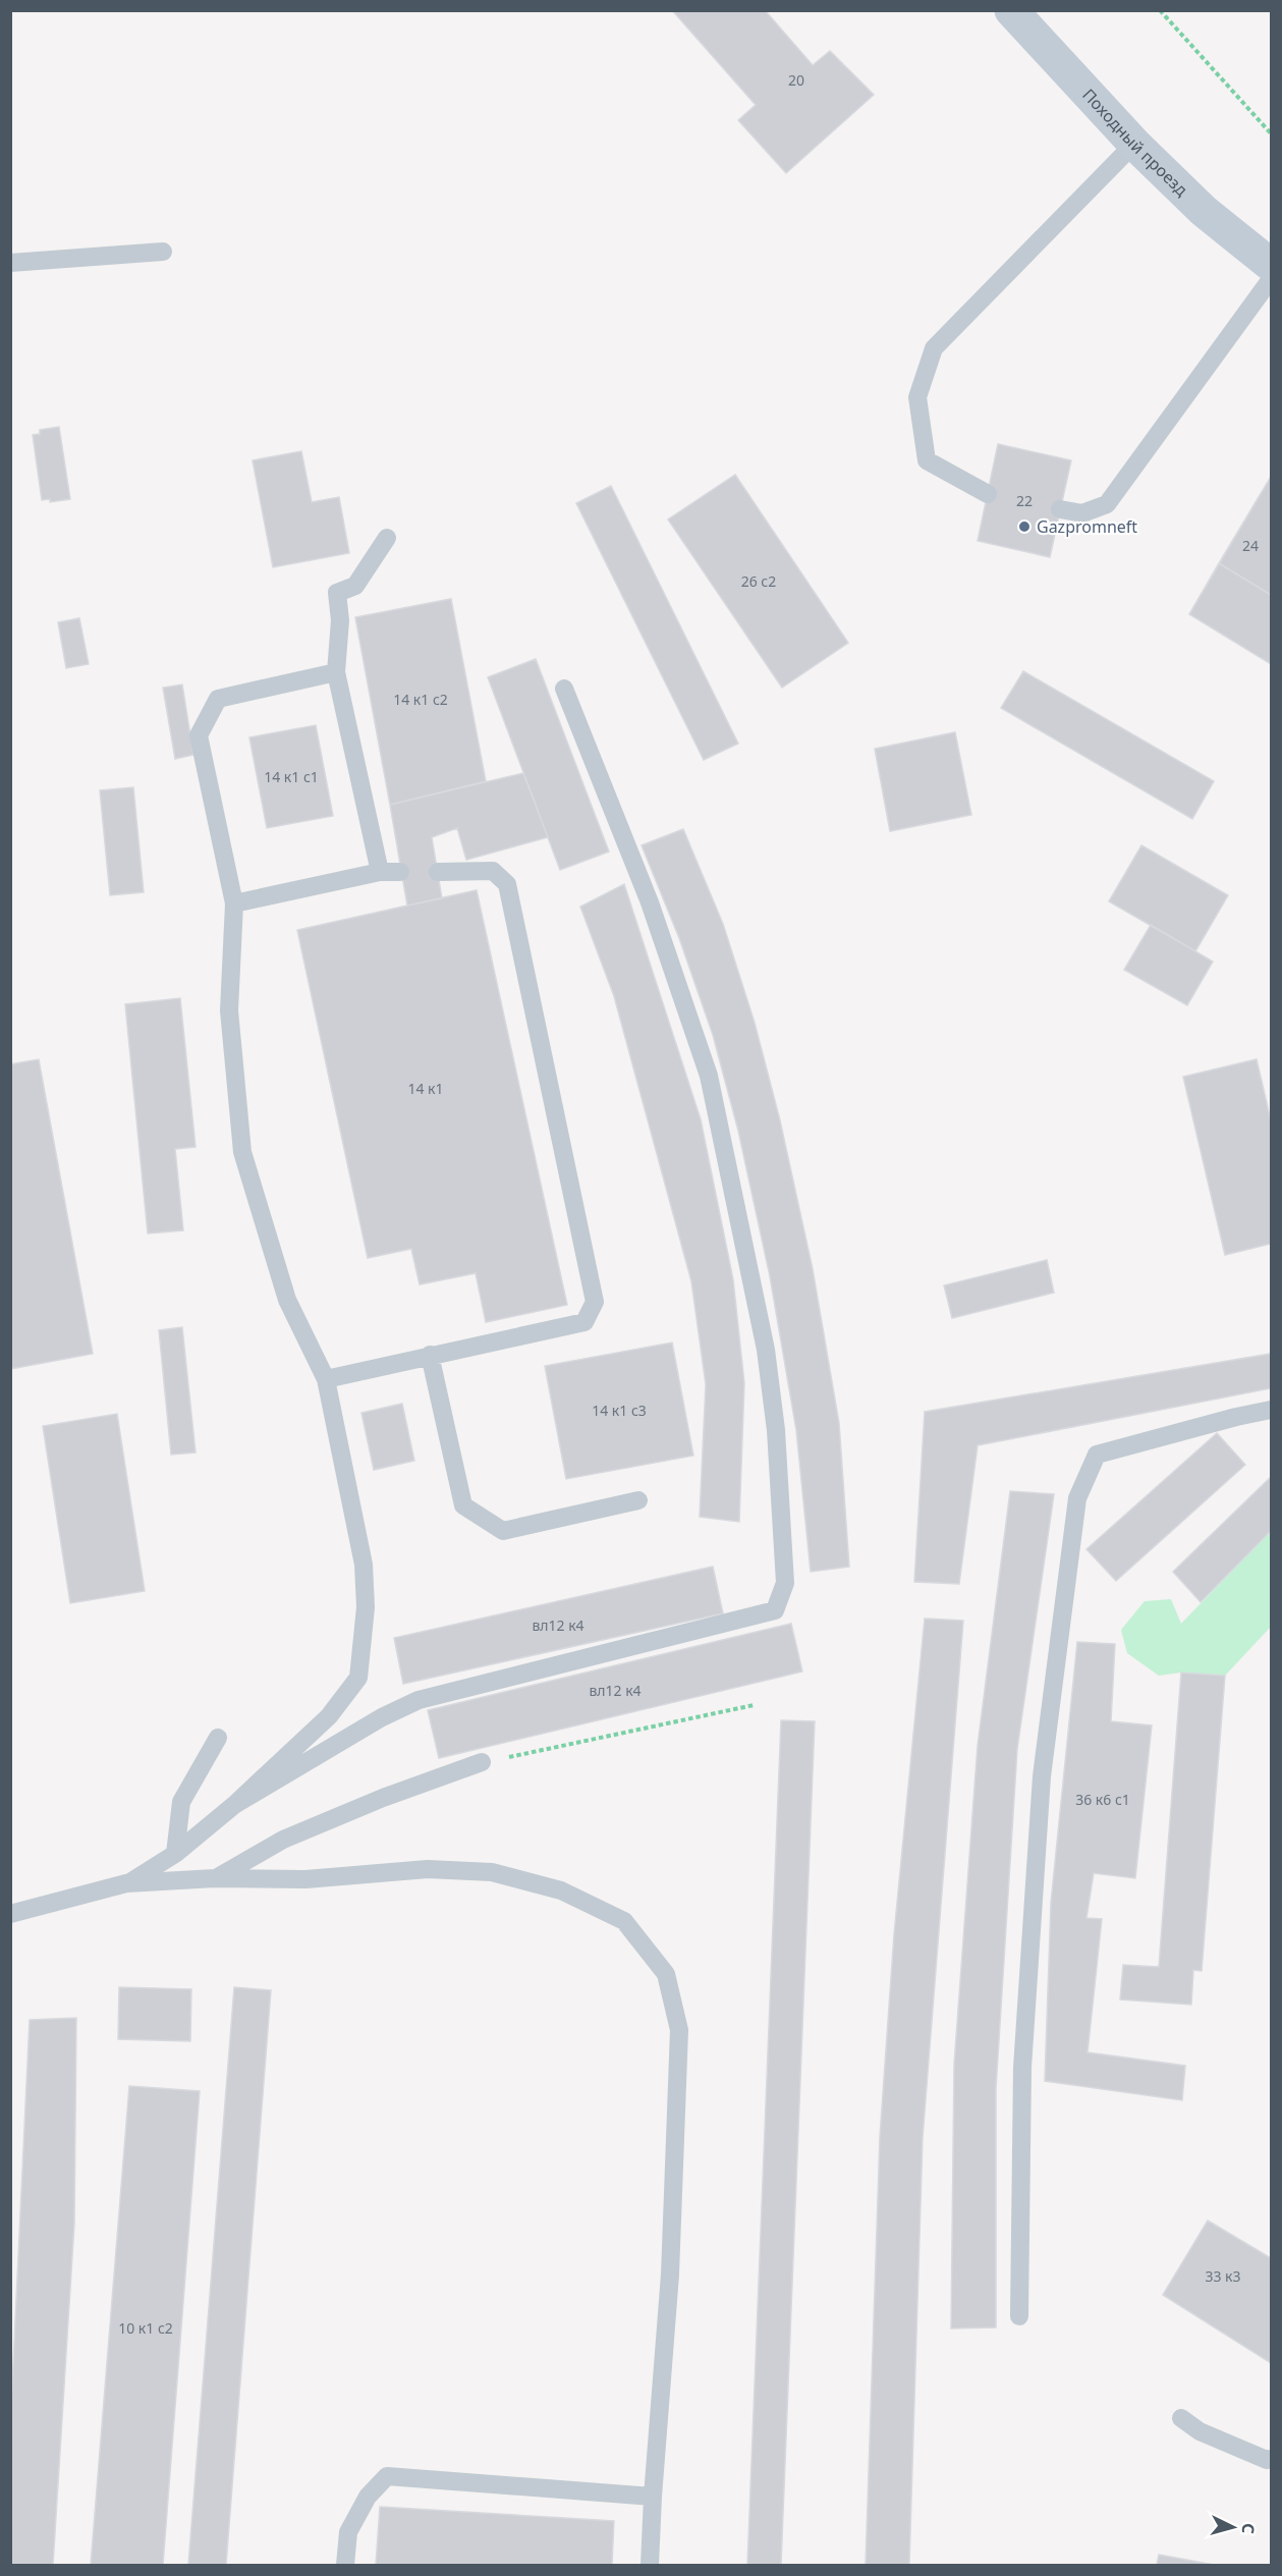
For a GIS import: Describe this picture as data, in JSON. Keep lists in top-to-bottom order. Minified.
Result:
{"streets":{"main road":["Походный проезд"]},"places":["Gazpromneft"],"house_numbers":["20","22","24","26 с2","14 к1 с2","14 к1 с1","14 к1","14 к1 с3","вл12 к4","вл12 к4","36 к6 с1","33 к3","10 к1 с2"],"north":"right"}
